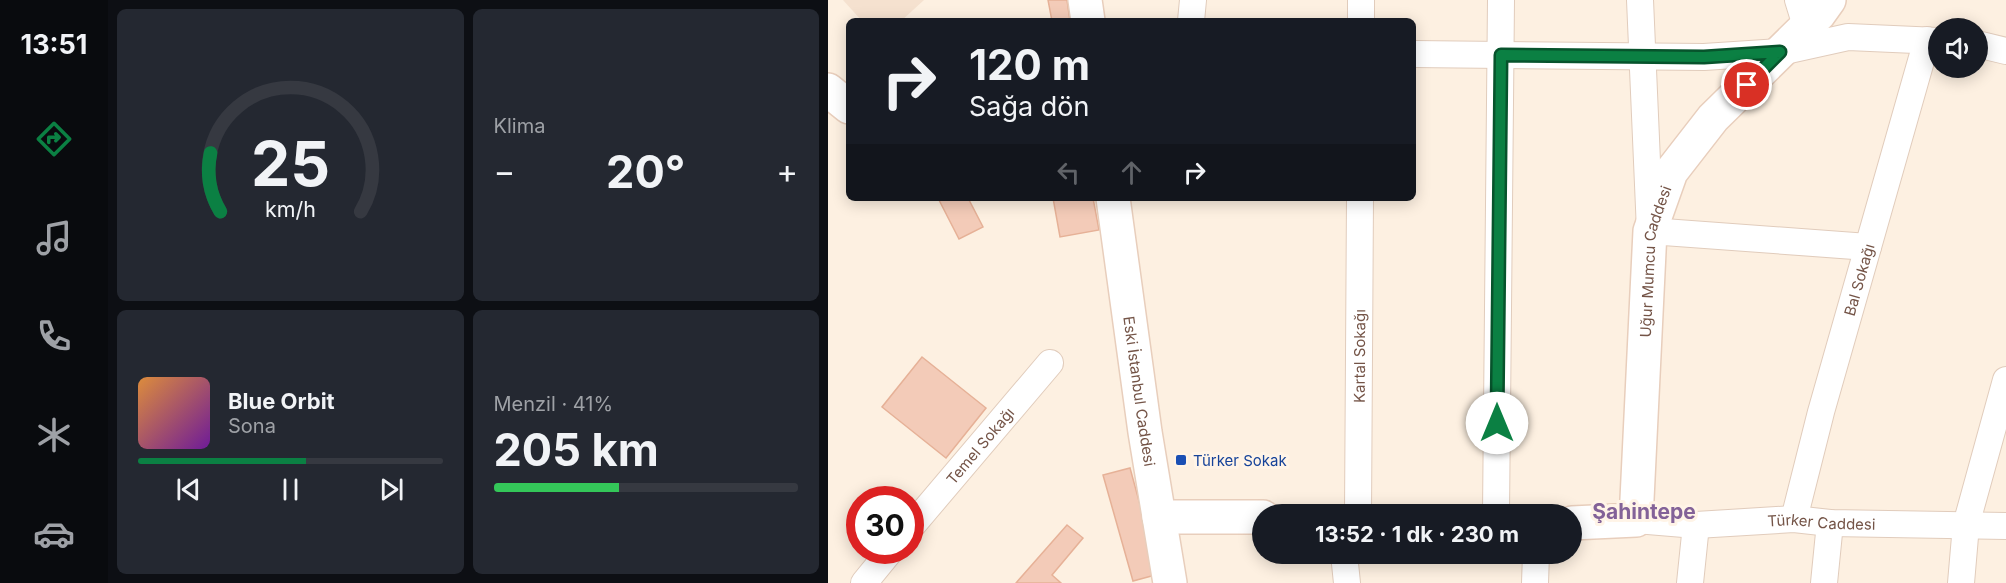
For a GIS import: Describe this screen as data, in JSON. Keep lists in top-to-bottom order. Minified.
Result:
{"streets":{"street":["Uğur Mumcu Caddesi","Bal Sokağı","Kartal Sokağı","Eski İstanbul Caddesi","Temel Sokağı","Türker Caddesi"]},"crossings":[["Uğur Mumcu Caddesi","Türker Caddesi"],["Bal Sokağı","Türker Caddesi"]],"districts":["Şahintepe"],"places":{"transit":["Türker Sokak"]},"page":{"tabs":"13:51","tile":["Klima",["Menzil · 41%","205 km"]],"turn":["120 m","Sağa dön"],"heat":["−","20°","+"],"song":["Blue Orbit","Sona"],"limit":"30","trip":"13:52 · 1 dk · 230 m","gauge":["25","km/h"]}}
